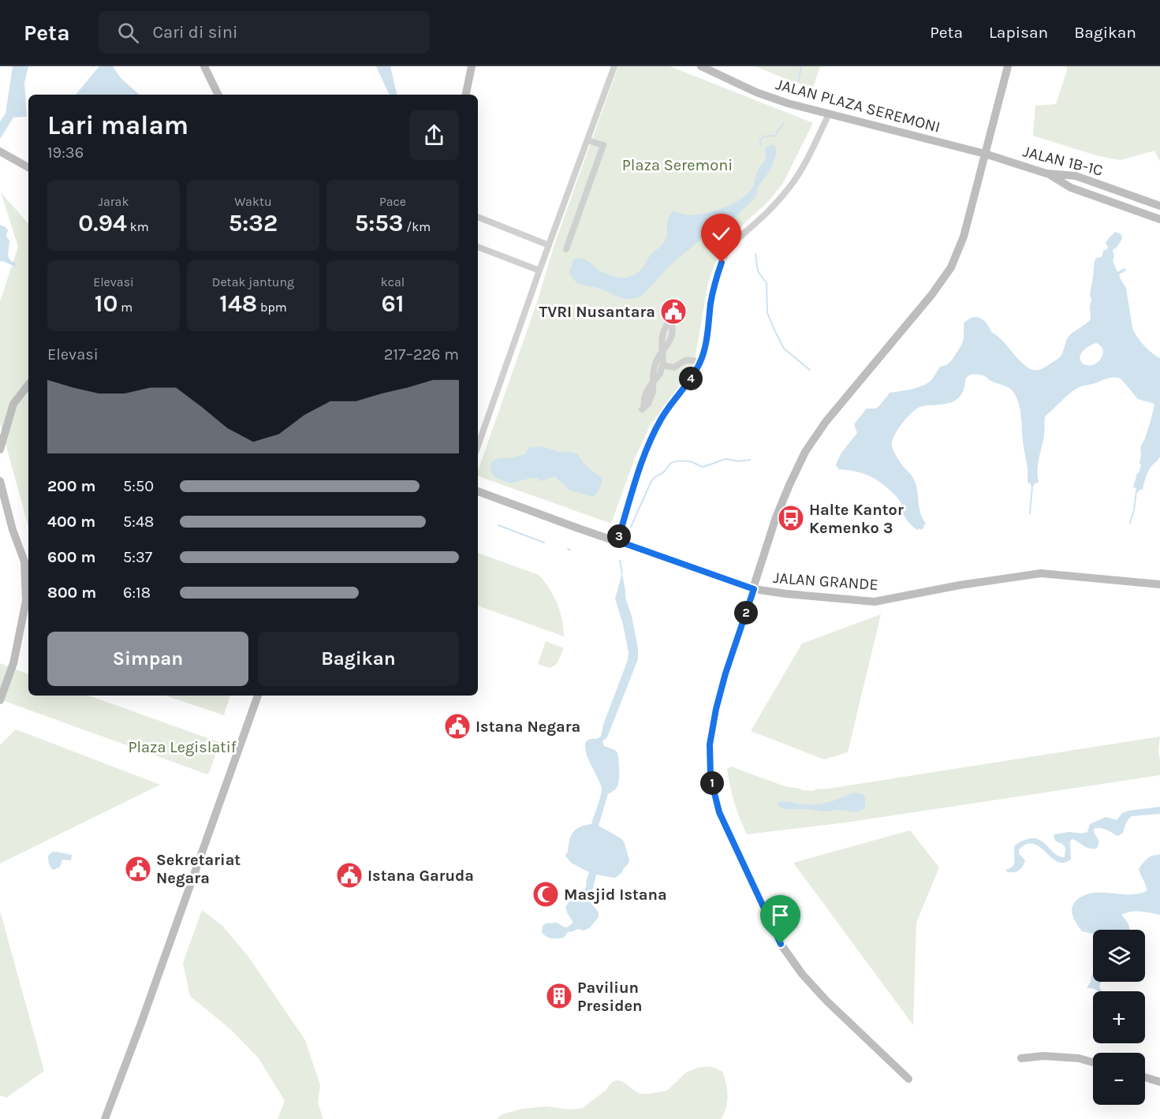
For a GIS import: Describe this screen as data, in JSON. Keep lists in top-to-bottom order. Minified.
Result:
{"streets":{"street":["JALAN PLAZA SEREMONI","JALAN 1B-1C","JALAN GRANDE"]},"crossings":[["JALAN PLAZA SEREMONI","JALAN 1B-1C"]],"parks":["Plaza Seremoni","Plaza Legislatif"],"places":{"public building":["TVRI Nusantara","Istana Negara","Sekretariat Negara","Istana Garuda"],"bus stop":["Halte Kantor Kemenko 3"],"mosque":["Masjid Istana"],"building":["Paviliun Presiden"]},"page":{"header":"Peta","search":"Cari di sini","nav":["Peta","Lapisan","Bagikan"],"heading":["Lari malam","19:36"],"stats":[["Jarak","0.94 km"],["Waktu","5:32"],["Pace","5:53 /km"],["Elevasi","10 m"],["Detak jantung","148 bpm"],["kcal","61"]],"chart":["Elevasi","217–226 m"],"pins":["4","3","2","1"],"list":[{"name":"200 m","note":"5:50"},{"name":"400 m","note":"5:48"},{"name":"600 m","note":"5:37"},{"name":"800 m","note":"6:18"}],"buttons":["Simpan","Bagikan"],"map_buttons":["+","−"]}}
